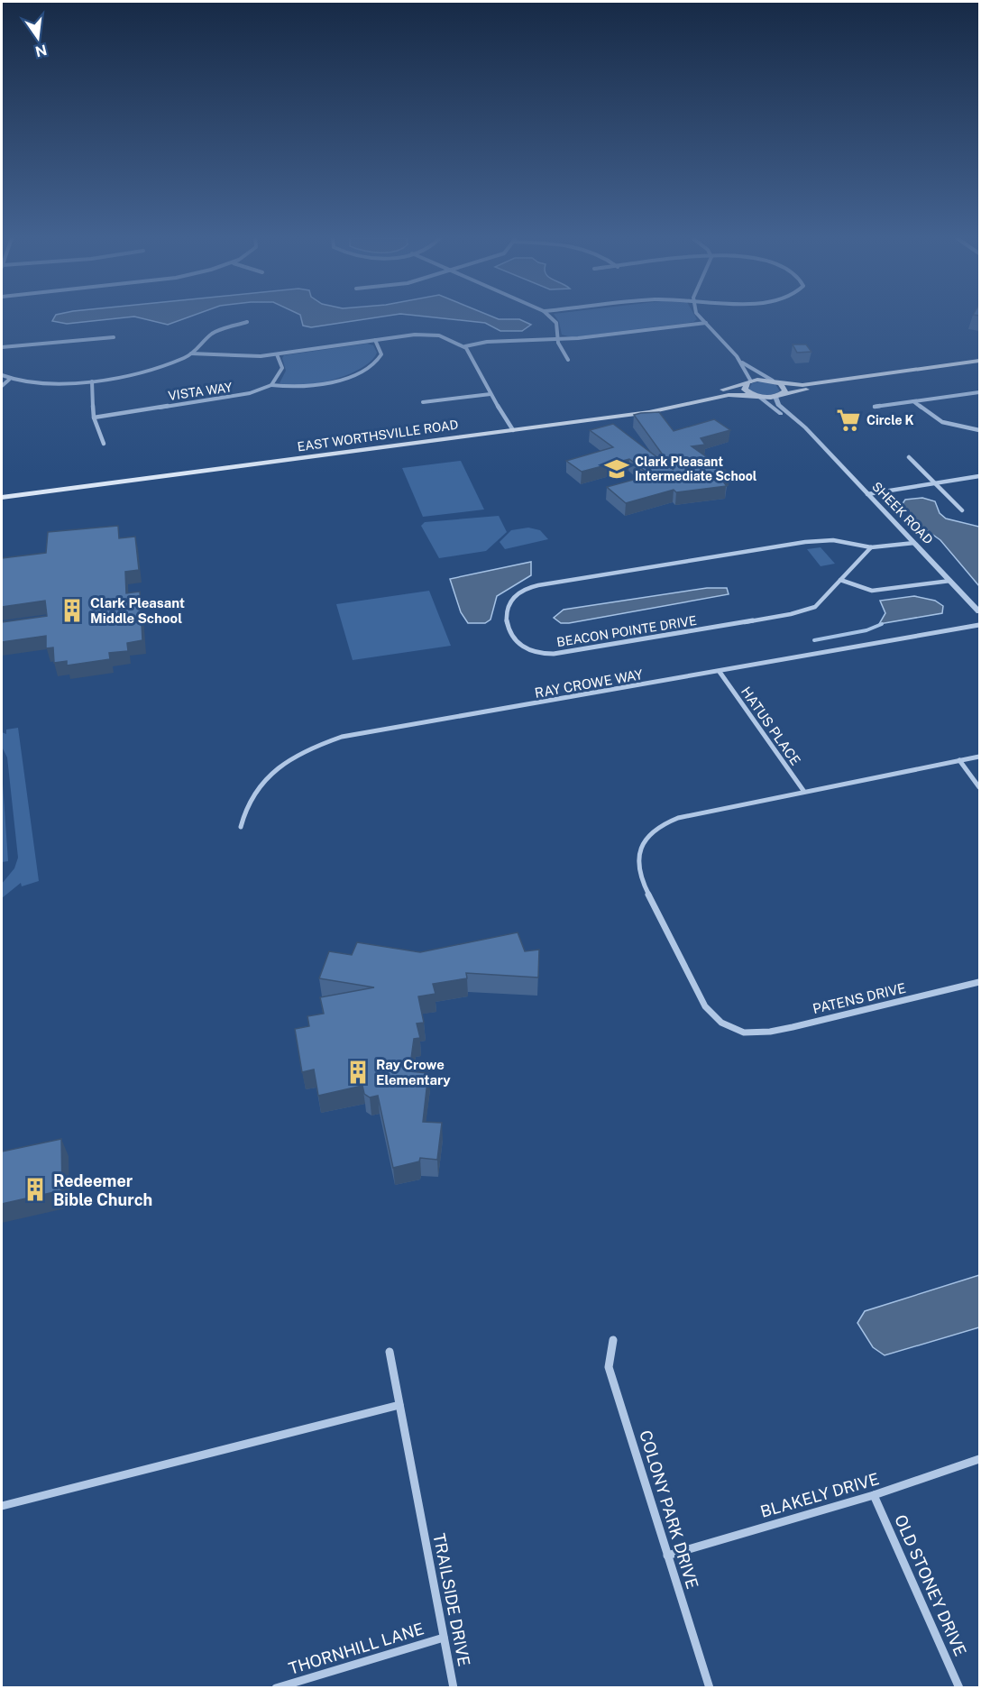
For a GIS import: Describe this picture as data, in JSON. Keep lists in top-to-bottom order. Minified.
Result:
{"streets":{"main road":["EAST WORTHSVILLE ROAD"],"street":["VISTA WAY","SHEEK ROAD","BEACON POINTE DRIVE","RAY CROWE WAY","HATUS PLACE","PATENS DRIVE","BLAKELY DRIVE","COLONY PARK DRIVE","OLD STONEY DRIVE","TRAILSIDE DRIVE","THORNHILL LANE"]},"crossings":[["EAST WORTHSVILLE ROAD","SHEEK ROAD"],["SHEEK ROAD","BEACON POINTE DRIVE"],["RAY CROWE WAY","HATUS PLACE"],["HATUS PLACE","PATENS DRIVE"],["BLAKELY DRIVE","COLONY PARK DRIVE"],["BLAKELY DRIVE","OLD STONEY DRIVE"],["TRAILSIDE DRIVE","THORNHILL LANE"]],"places":{"supermarket":["Circle K"],"school or university":["Clark Pleasant Intermediate School"],"building":["Clark Pleasant Middle School","Ray Crowe Elementary","Redeemer Bible Church"]},"north":"bottom"}
